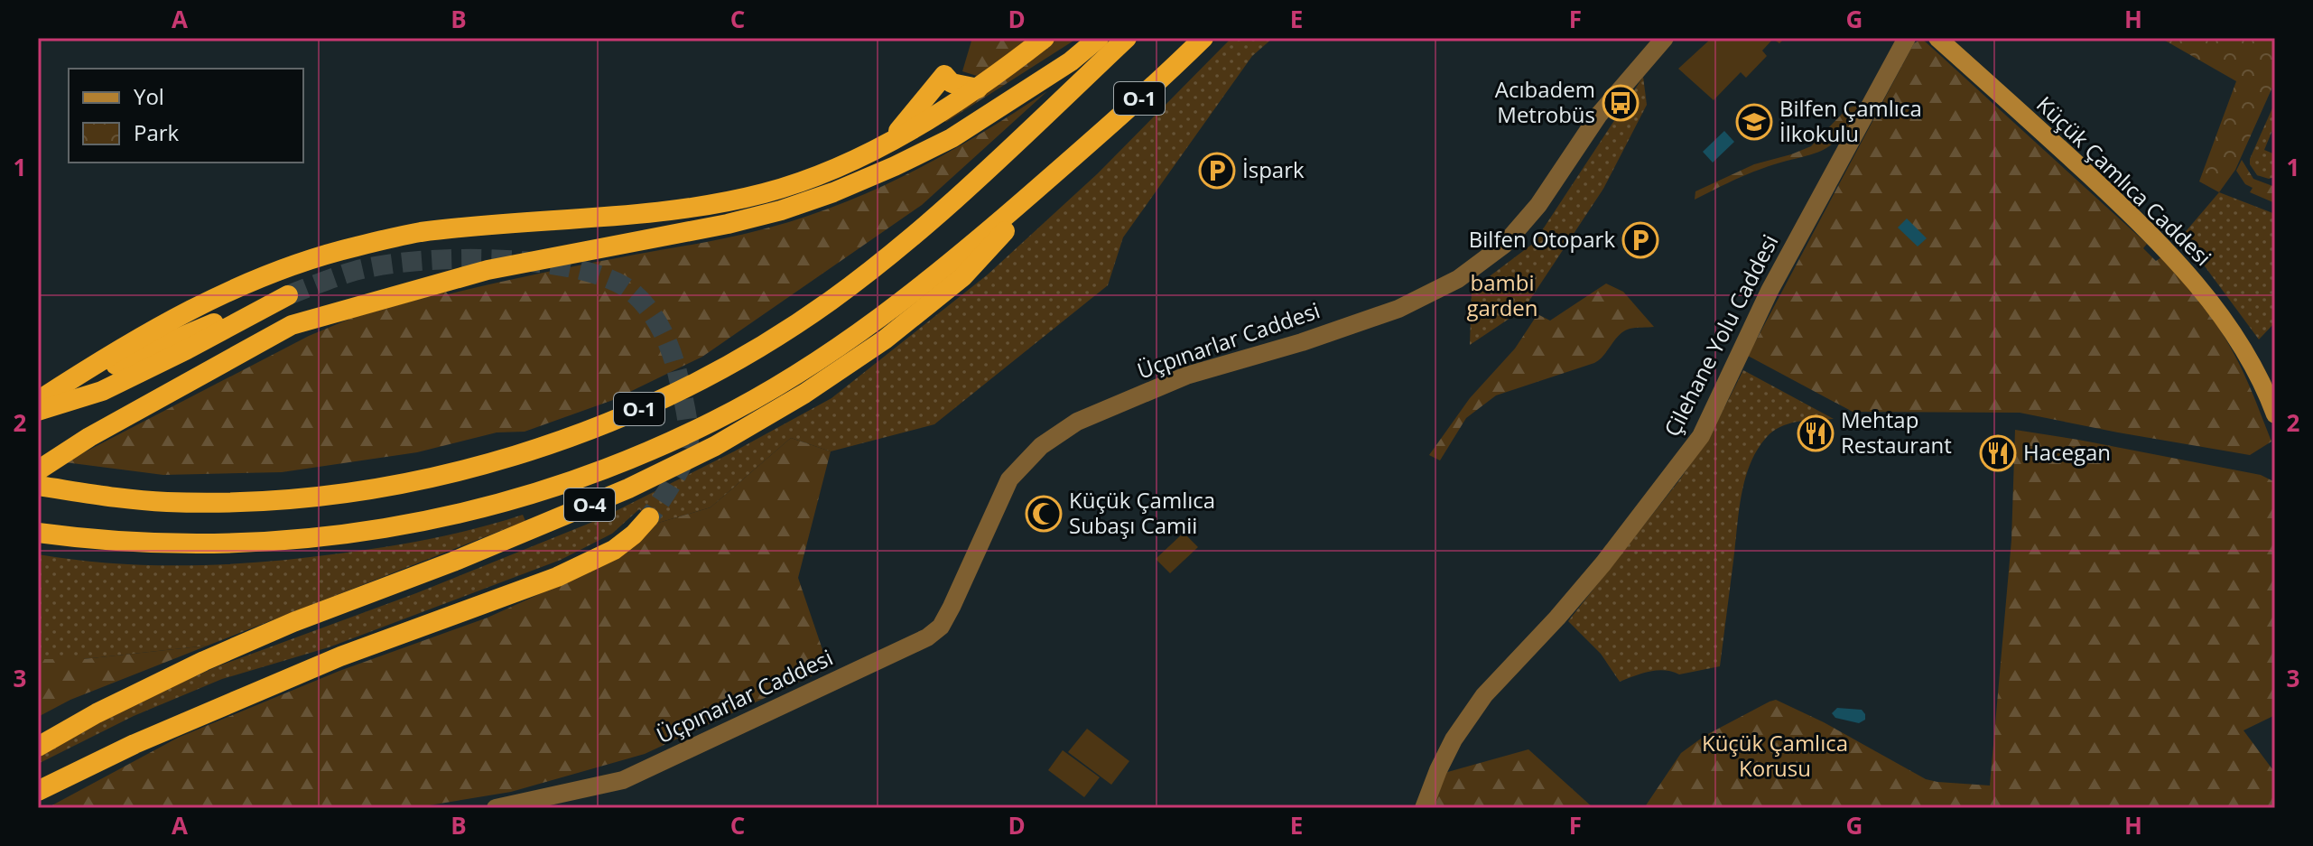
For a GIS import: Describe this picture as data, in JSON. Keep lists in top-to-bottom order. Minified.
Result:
{"streets":{"highway":["O-1","O-4"],"main road":["Küçük Çamlıca Caddesi"],"street":["Çilehane Yolu Caddesi","Üçpınarlar Caddesi"]},"crossings":[["O-1","O-4"]],"parks":["bambi garden","Küçük Çamlıca Korusu"],"places":{"bus stop":["Acıbadem Metrobüs"],"school or university":["Bilfen Çamlıca İlkokulu"],"parking":["İspark","Bilfen Otopark"],"restaurant":["Mehtap Restaurant","Hacegan"],"mosque":["Küçük Çamlıca Subaşı Camii"]},"legend":["Yol","Park"],"grid":{"columns":["A","B","C","D","E","F","G","H"],"rows":["1","2","3"]}}
